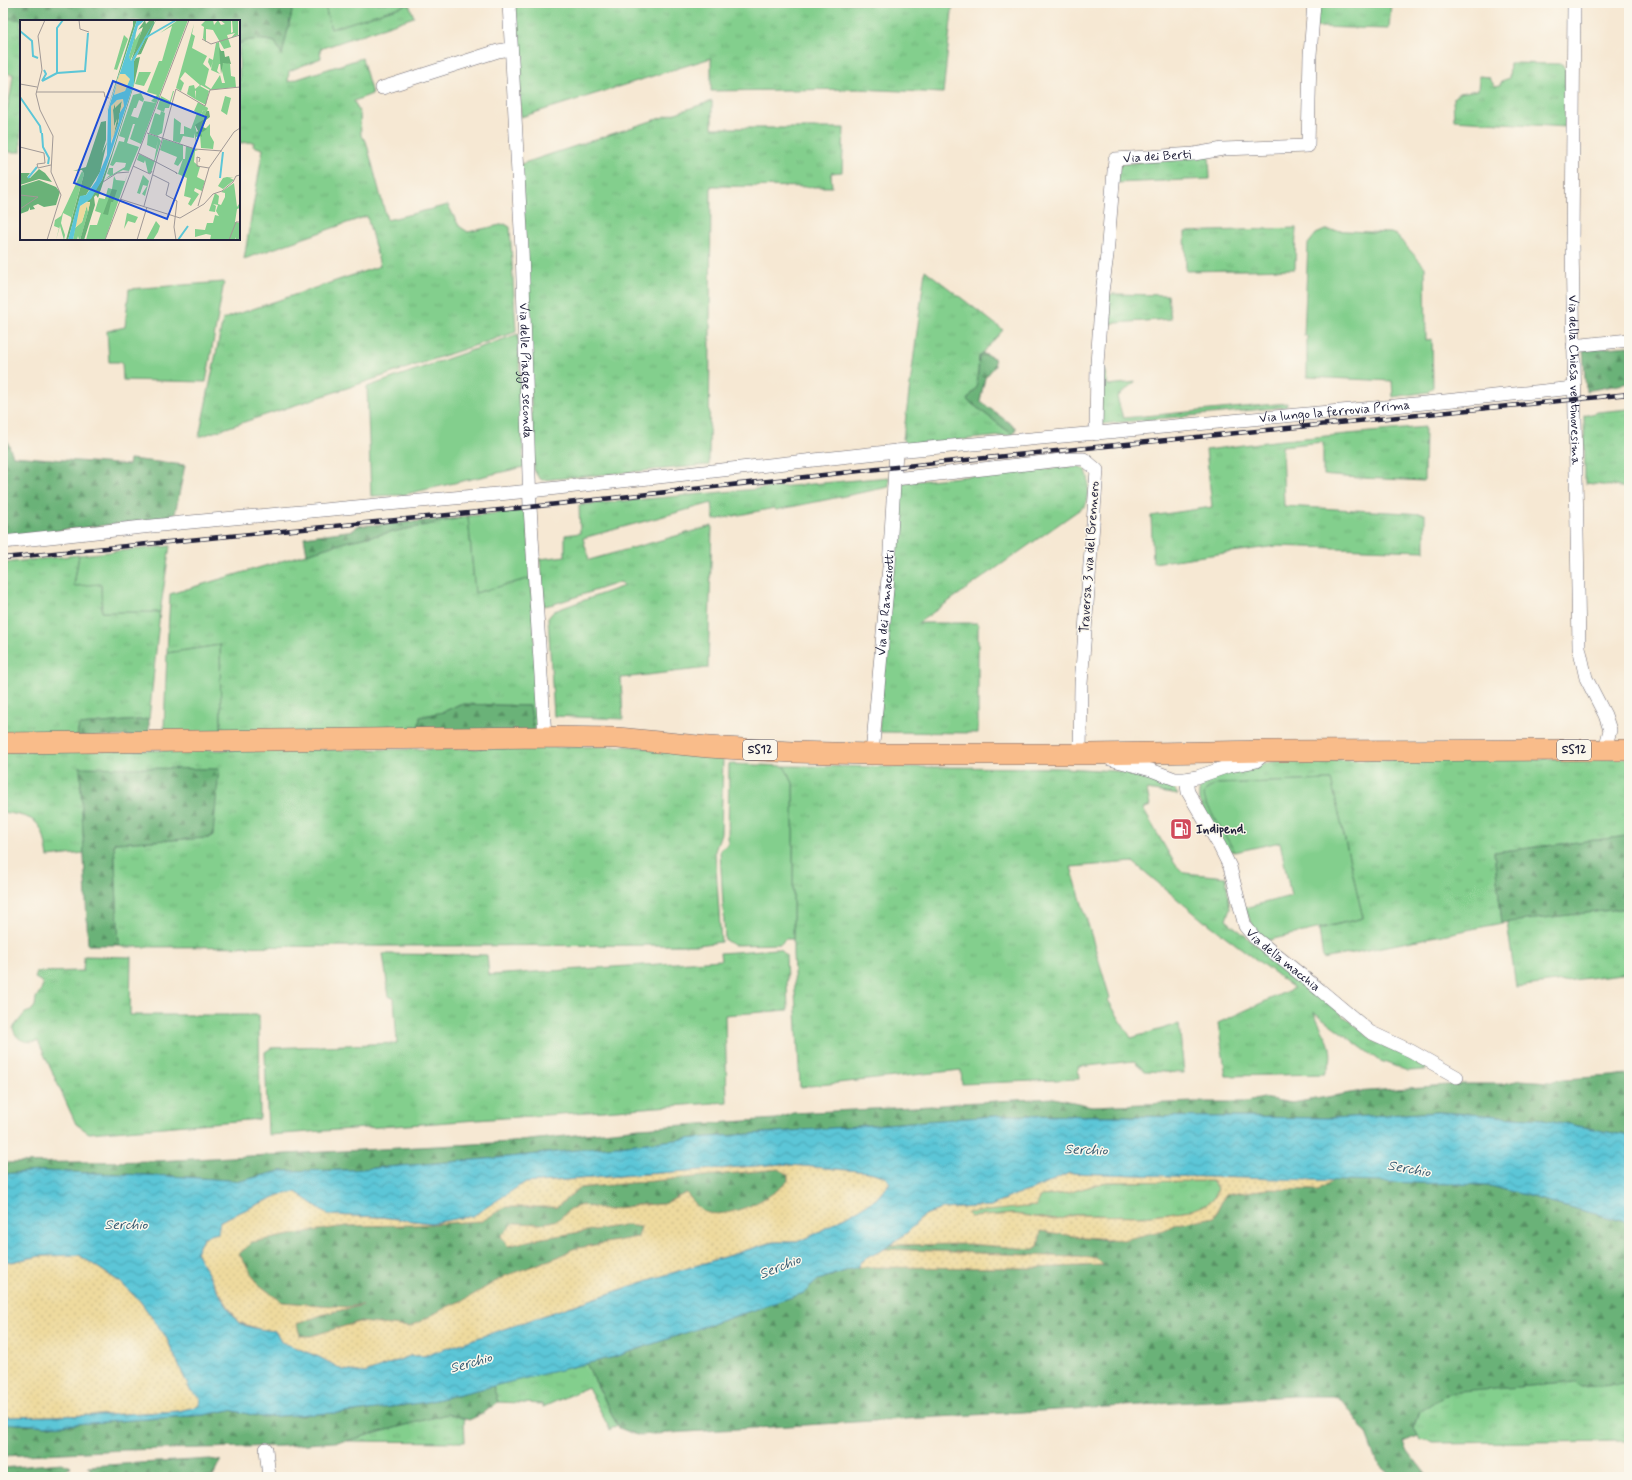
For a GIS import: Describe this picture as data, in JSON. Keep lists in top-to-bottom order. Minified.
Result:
{"streets":{"main road":["SS12"],"street":["Via dei Berti","Via delle Piagge seconda","Via della Chiesa ventinovesima","Via lungo la ferrovia Prima","Traversa 3 via del Brennero","Via dei Ramacciotti","Via della macchia"]},"crossings":[["Via dei Berti","Via lungo la ferrovia Prima"],["Via delle Piagge seconda","Via lungo la ferrovia Prima"],["Via delle Piagge seconda","SS12"],["Via della Chiesa ventinovesima","Via lungo la ferrovia Prima"],["Via della Chiesa ventinovesima","SS12"],["Via lungo la ferrovia Prima","Via dei Ramacciotti"],["Traversa 3 via del Brennero","Via dei Ramacciotti"],["Traversa 3 via del Brennero","SS12"],["Via dei Ramacciotti","SS12"]],"water":["Serchio"],"places":{"fuel station":["Indipend."]}}
